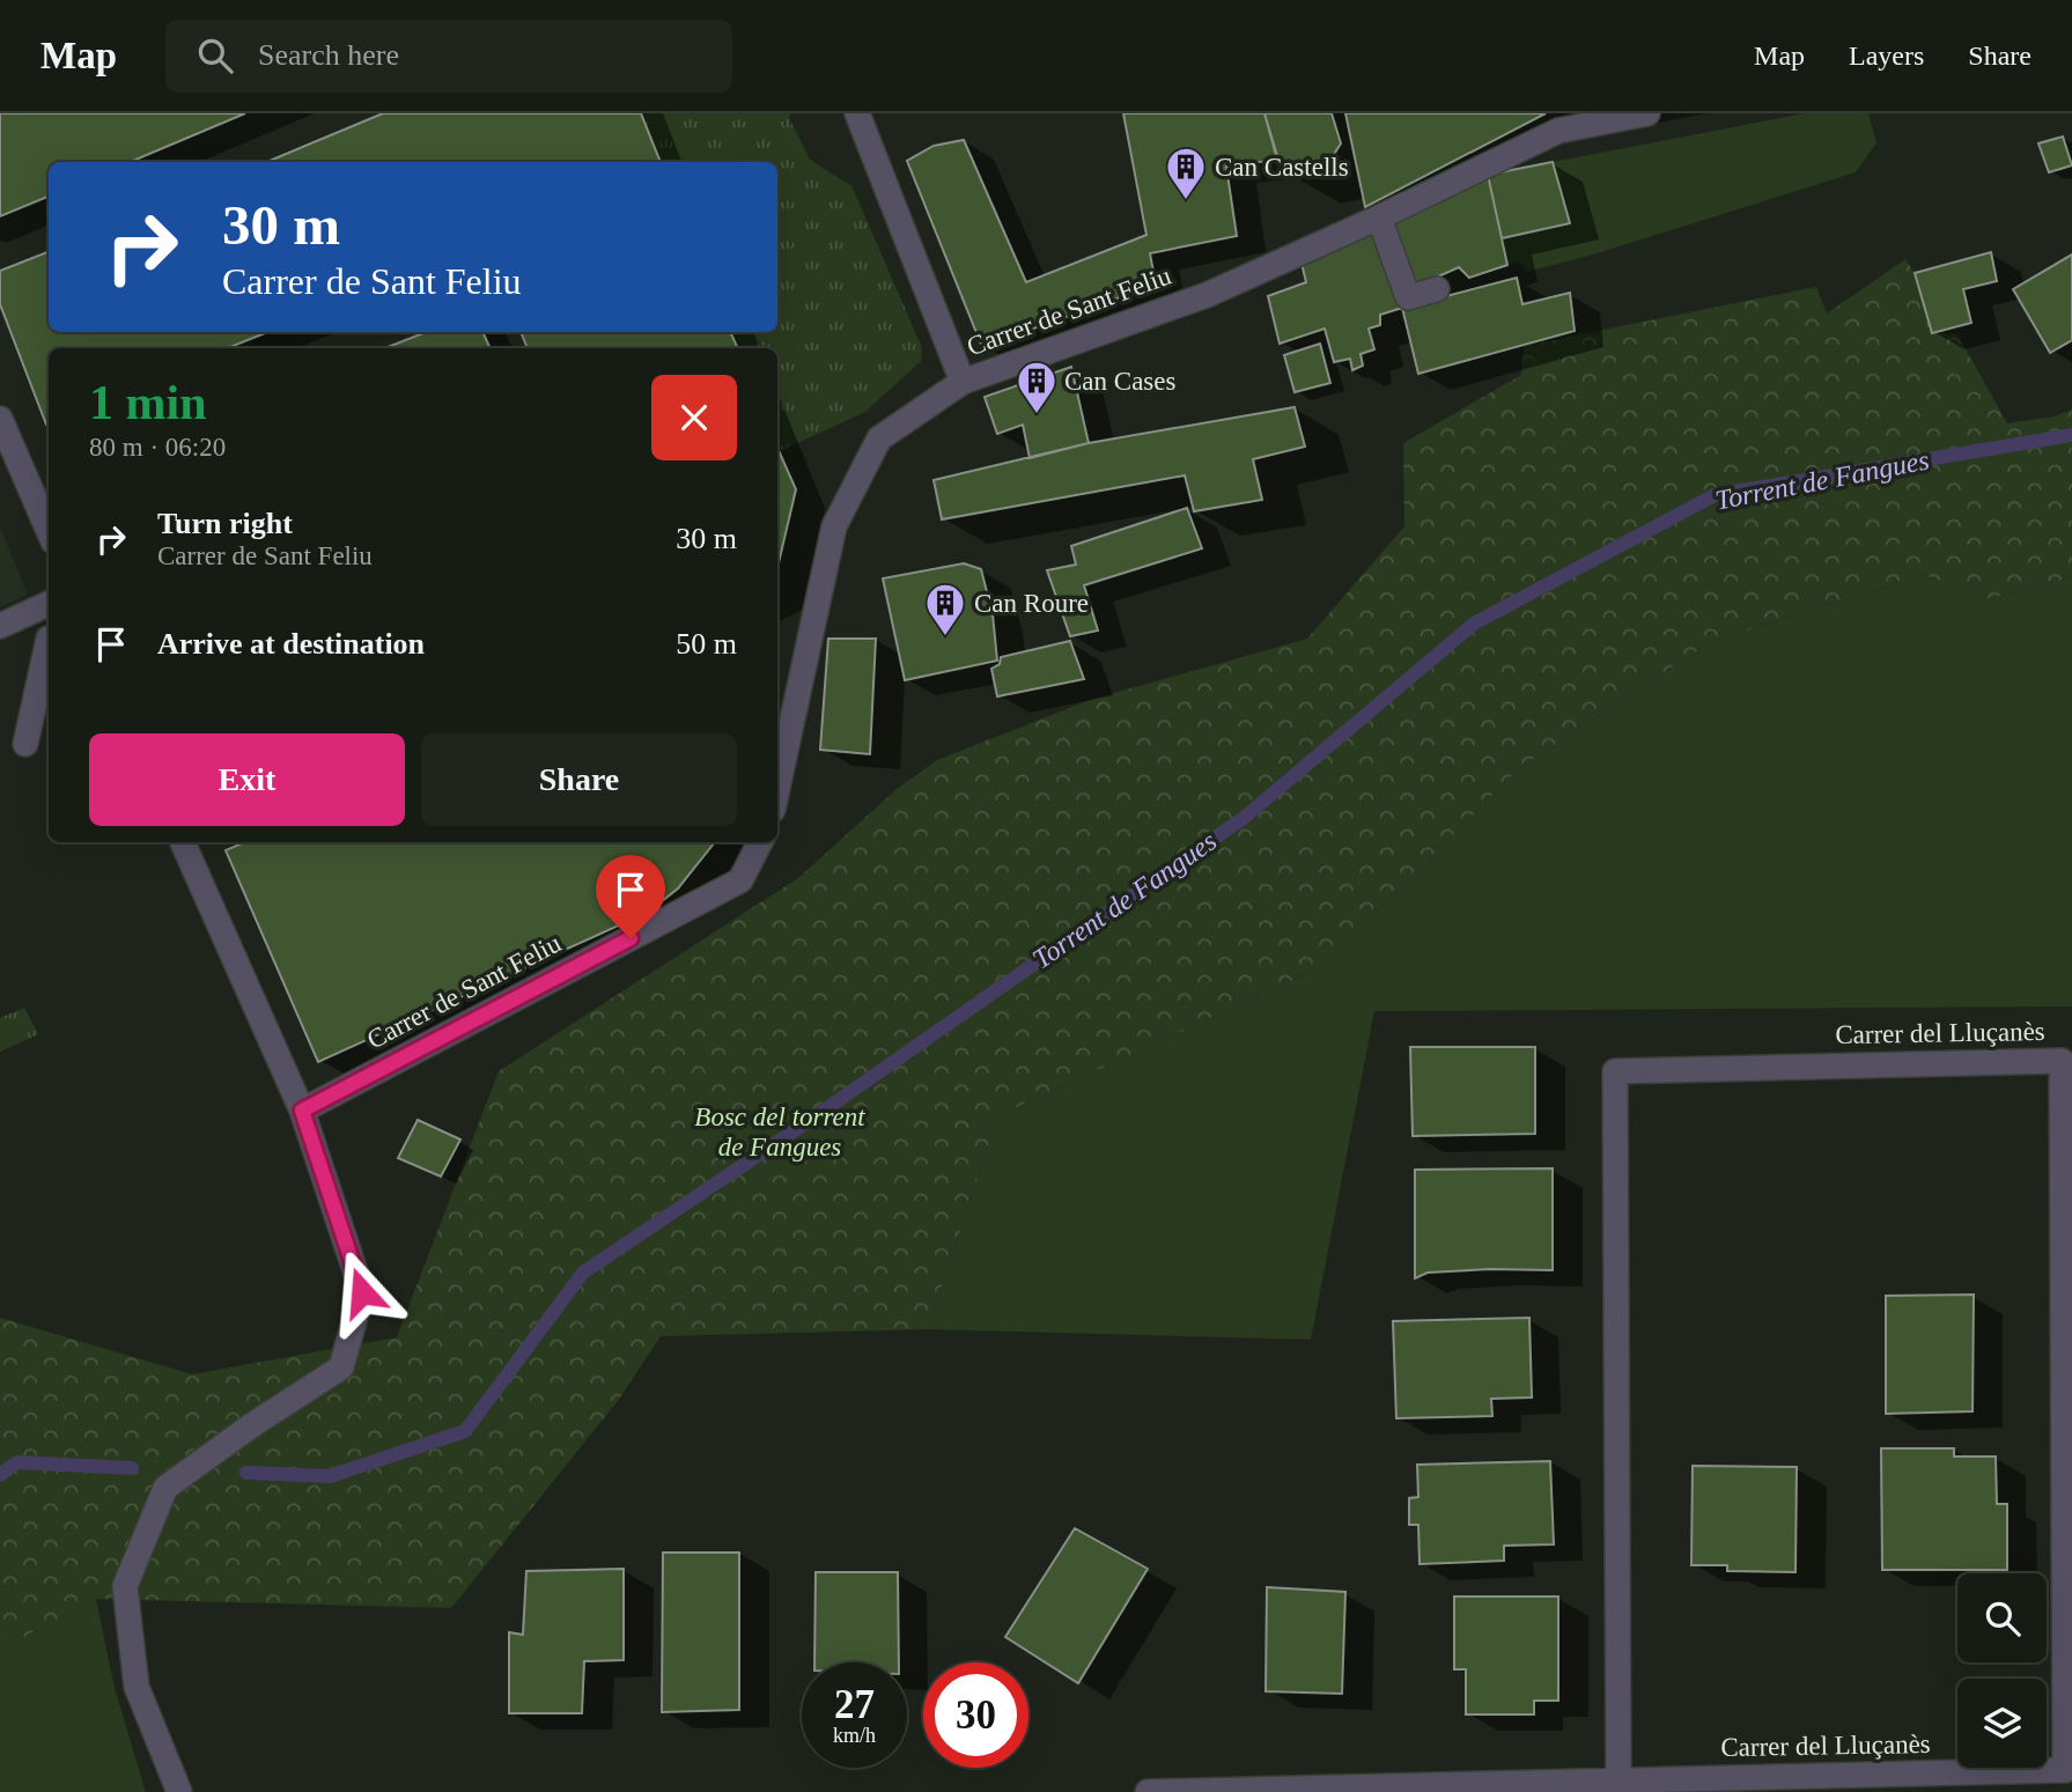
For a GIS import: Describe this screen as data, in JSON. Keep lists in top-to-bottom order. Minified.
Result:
{"streets":{"street":["Carrer de Sant Feliu","Carrer del Lluçanès"]},"water":["Torrent de Fangues"],"parks":["Bosc del torrent de Fangues"],"places":{"building":["Can Castells","Can Cases","Can Roure"]},"page":{"header":"Map","search":"Search here","nav":["Map","Layers","Share"],"turn":["30 m","Carrer de Sant Feliu"],"heading":["1 min","80 m · 06:20"],"list":[{"name":"Turn right","note":"Carrer de Sant Feliu","value":"30 m"},{"name":"Arrive at destination","value":"50 m"}],"buttons":["Exit","Share"],"speed":"27 km/h","limit":"30"}}
